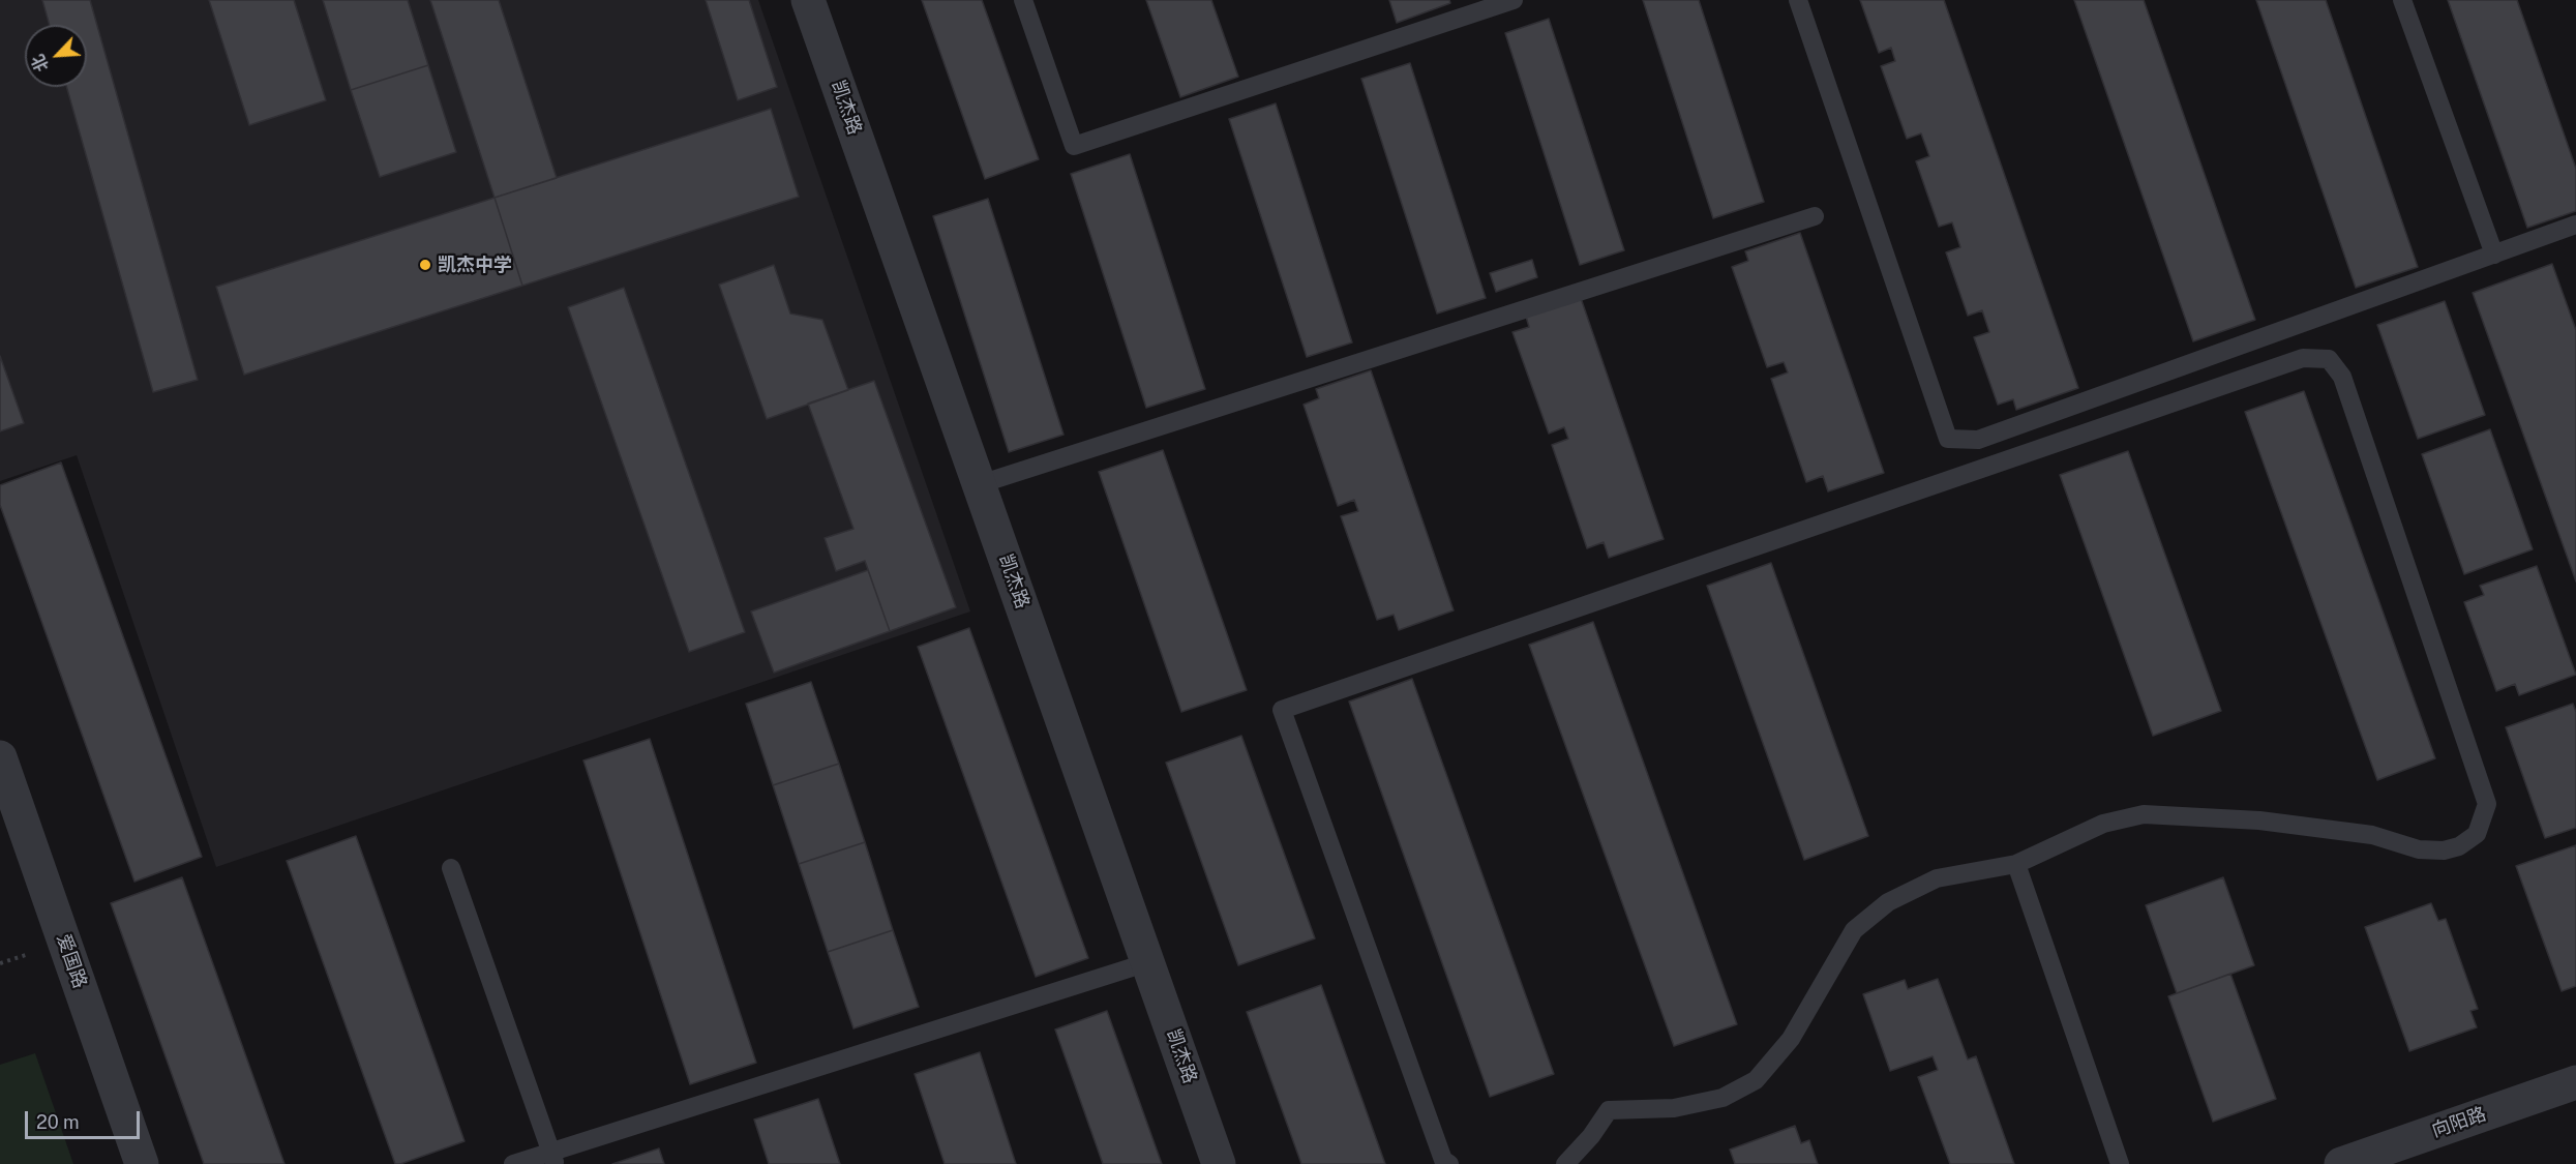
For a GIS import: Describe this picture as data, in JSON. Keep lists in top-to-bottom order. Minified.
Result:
{"streets":{"street":["凯杰路","爱国路","向阳路"]},"places":["凯杰中学"],"scale_bar":"20 m","north":"bottom left"}
